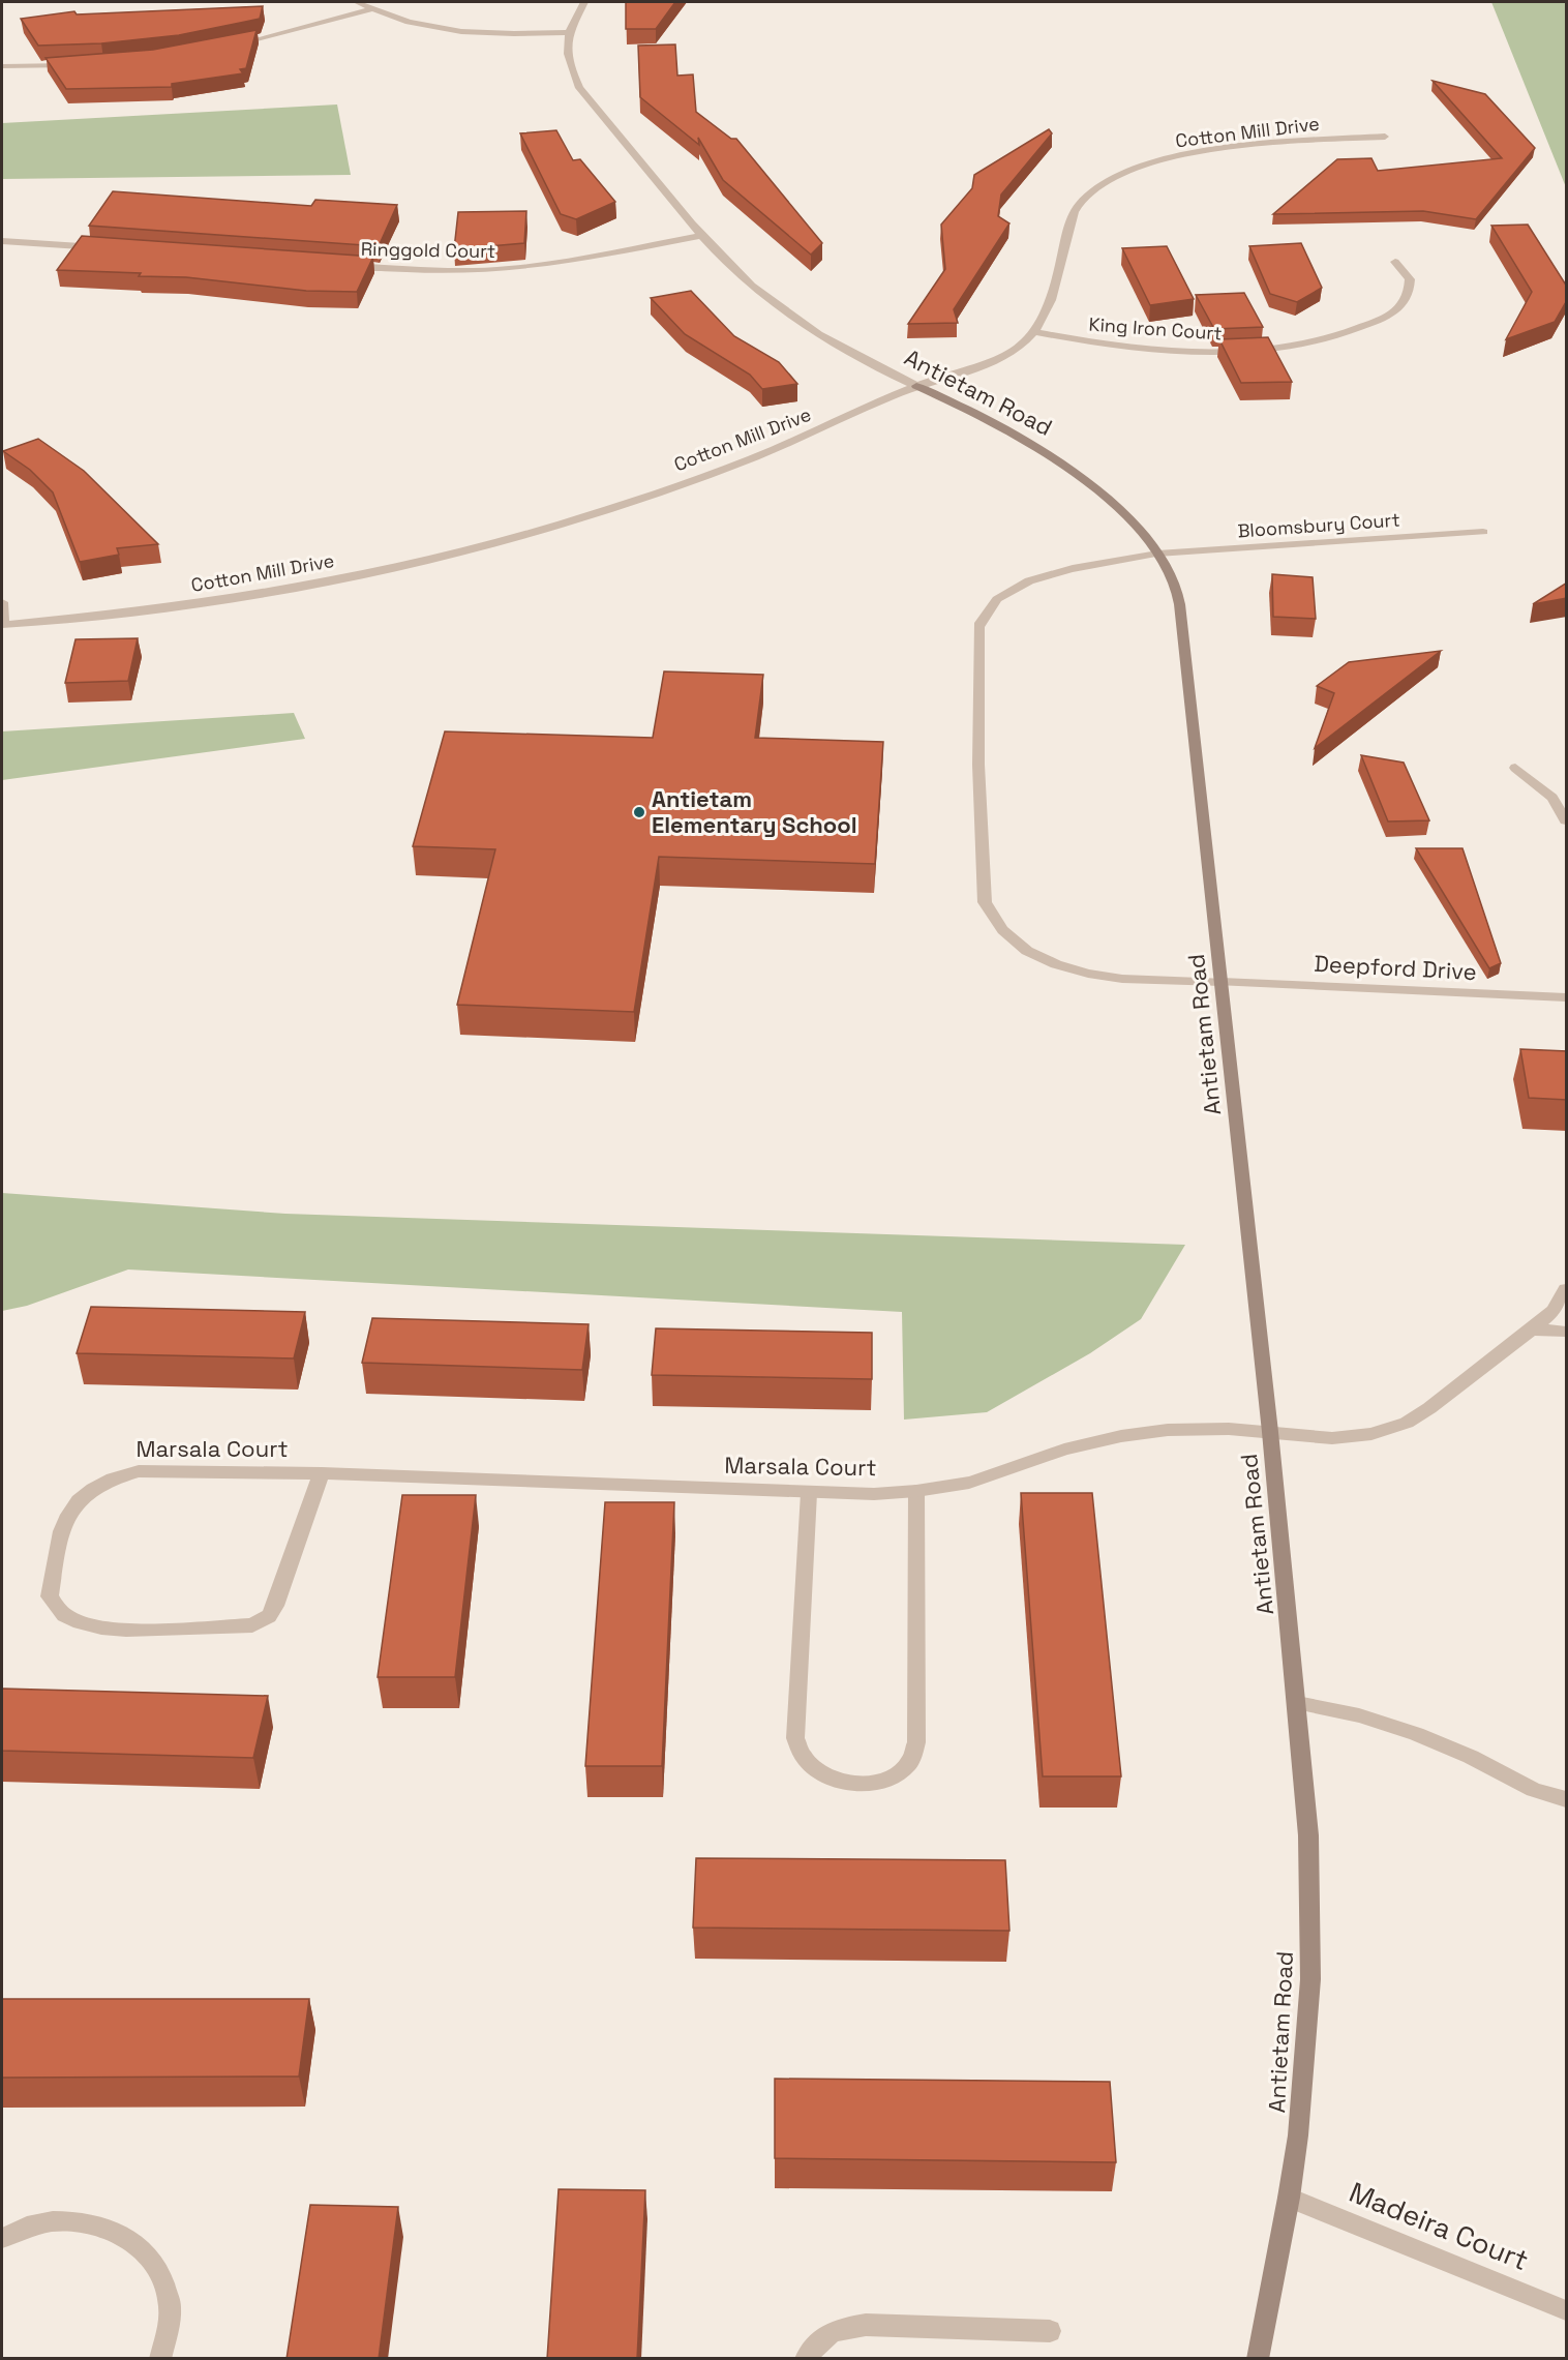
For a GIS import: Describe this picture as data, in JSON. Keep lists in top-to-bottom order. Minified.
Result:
{"streets":{"street":["Cotton Mill Drive","Ringgold Court","King Iron Court","Antietam Road","Bloomsbury Court","Deepford Drive","Marsala Court","Madeira Court"]},"crossings":[["Cotton Mill Drive","King Iron Court"],["Cotton Mill Drive","Antietam Road"],["Ringgold Court","Antietam Road"],["Antietam Road","Bloomsbury Court"],["Antietam Road","Deepford Drive"],["Antietam Road","Marsala Court"],["Antietam Road","Madeira Court"],["Bloomsbury Court","Deepford Drive"]],"places":["Antietam Elementary School"]}
